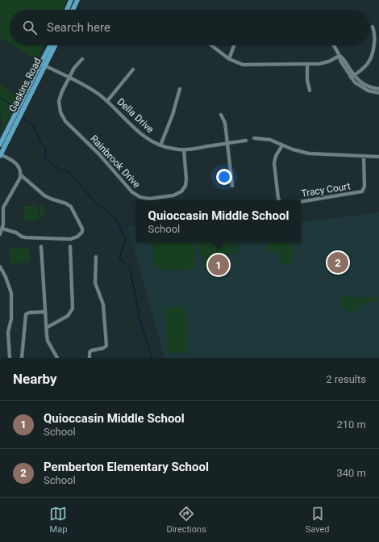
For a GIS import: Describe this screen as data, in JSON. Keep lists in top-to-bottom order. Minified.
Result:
{"streets":{"main road":["Gaskins Road"],"street":["Della Drive","Rainbrook Drive","Tracy Court"]},"crossings":[["Gaskins Road","Della Drive"],["Della Drive","Rainbrook Drive"]],"page":{"search":"Search here","popup":["Quioccasin Middle School","School"],"pins":["2","1"],"heading":["Nearby","2 results"],"list":[{"mark":"1","name":"Quioccasin Middle School","note":"School","value":"210 m"},{"mark":"2","name":"Pemberton Elementary School","note":"School","value":"340 m"}],"nav":["Map","Directions","Saved"]}}
